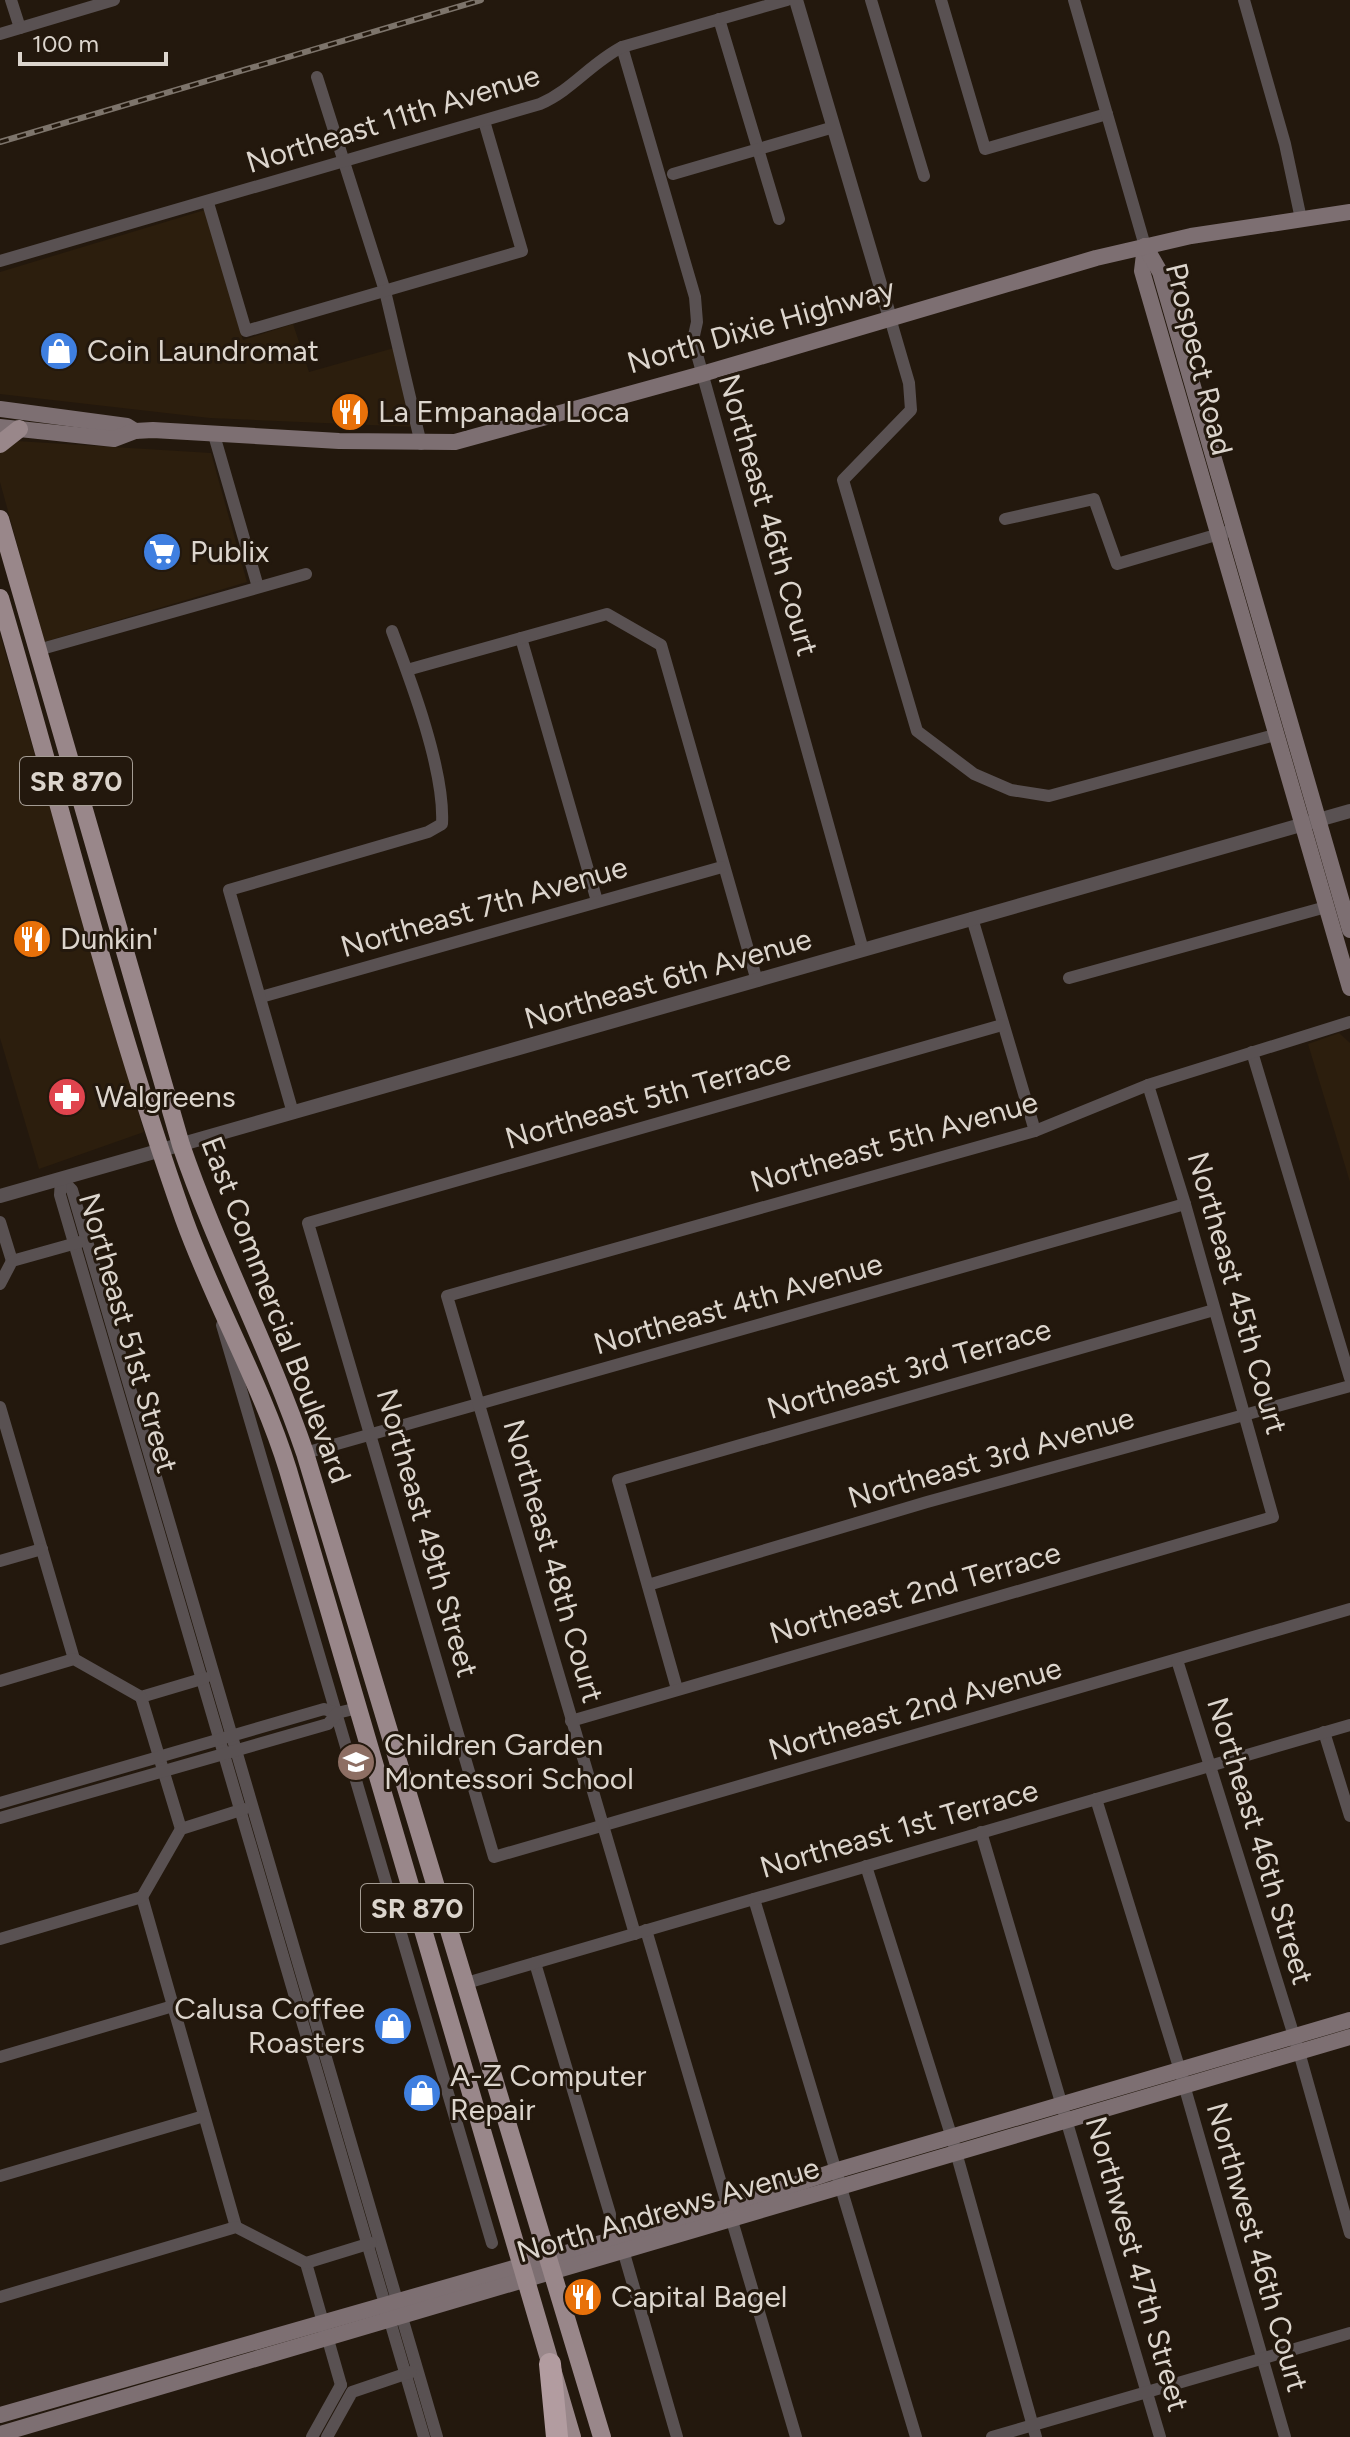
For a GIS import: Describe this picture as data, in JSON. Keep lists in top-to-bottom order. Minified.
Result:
{"streets":{"main road":["North Dixie Highway","Prospect Road","SR 870","East Commercial Boulevard","North Andrews Avenue"],"street":["Northeast 11th Avenue","Northeast 46th Court","Northeast 7th Avenue","Northeast 6th Avenue","Northeast 5th Terrace","Northeast 5th Avenue","Northeast 45th Court","Northeast 4th Avenue","Northeast 51st Street","Northeast 3rd Terrace","Northeast 3rd Avenue","Northeast 49th Street","Northeast 48th Court","Northeast 2nd Terrace","Northeast 2nd Avenue","Northeast 1st Terrace","Northeast 46th Street","Northwest 46th Court","Northwest 47th Street"]},"crossings":[["Northeast 11th Avenue","Northeast 46th Court"],["North Dixie Highway","Prospect Road"],["North Dixie Highway","Northeast 46th Court"],["Prospect Road","Northeast 6th Avenue"],["Northeast 46th Court","Northeast 6th Avenue"],["SR 870","East Commercial Boulevard"],["SR 870","North Andrews Avenue"],["Northeast 6th Avenue","East Commercial Boulevard"],["Northeast 6th Avenue","Northeast 51st Street"],["Northeast 5th Terrace","Northeast 49th Street"],["Northeast 5th Avenue","Northeast 45th Court"],["Northeast 5th Avenue","Northeast 48th Court"],["Northeast 45th Court","Northeast 4th Avenue"],["Northeast 45th Court","Northeast 3rd Terrace"],["Northeast 45th Court","Northeast 3rd Avenue"],["Northeast 45th Court","Northeast 2nd Terrace"],["Northeast 4th Avenue","East Commercial Boulevard"],["Northeast 4th Avenue","Northeast 49th Street"],["Northeast 4th Avenue","Northeast 48th Court"],["East Commercial Boulevard","Northeast 1st Terrace"],["East Commercial Boulevard","North Andrews Avenue"],["Northeast 51st Street","North Andrews Avenue"],["Northeast 3rd Terrace","Northeast 3rd Avenue"],["Northeast 49th Street","Northeast 2nd Avenue"],["Northeast 48th Court","Northeast 2nd Terrace"],["Northeast 48th Court","Northeast 2nd Avenue"],["Northeast 48th Court","Northeast 1st Terrace"],["Northeast 48th Court","North Andrews Avenue"],["Northeast 2nd Avenue","Northeast 46th Street"],["Northeast 1st Terrace","Northeast 46th Street"],["Northeast 1st Terrace","Northwest 47th Street"],["Northeast 46th Street","North Andrews Avenue"],["North Andrews Avenue","Northwest 46th Court"],["North Andrews Avenue","Northwest 47th Street"]],"places":{"shop":["Coin Laundromat","Calusa Coffee Roasters","A-Z Computer Repair"],"restaurant":["La Empanada Loca","Dunkin'","Capital Bagel"],"supermarket":["Publix"],"pharmacy":["Walgreens"],"school or university":["Children Garden Montessori School"]},"scale_bar":"100 m"}
